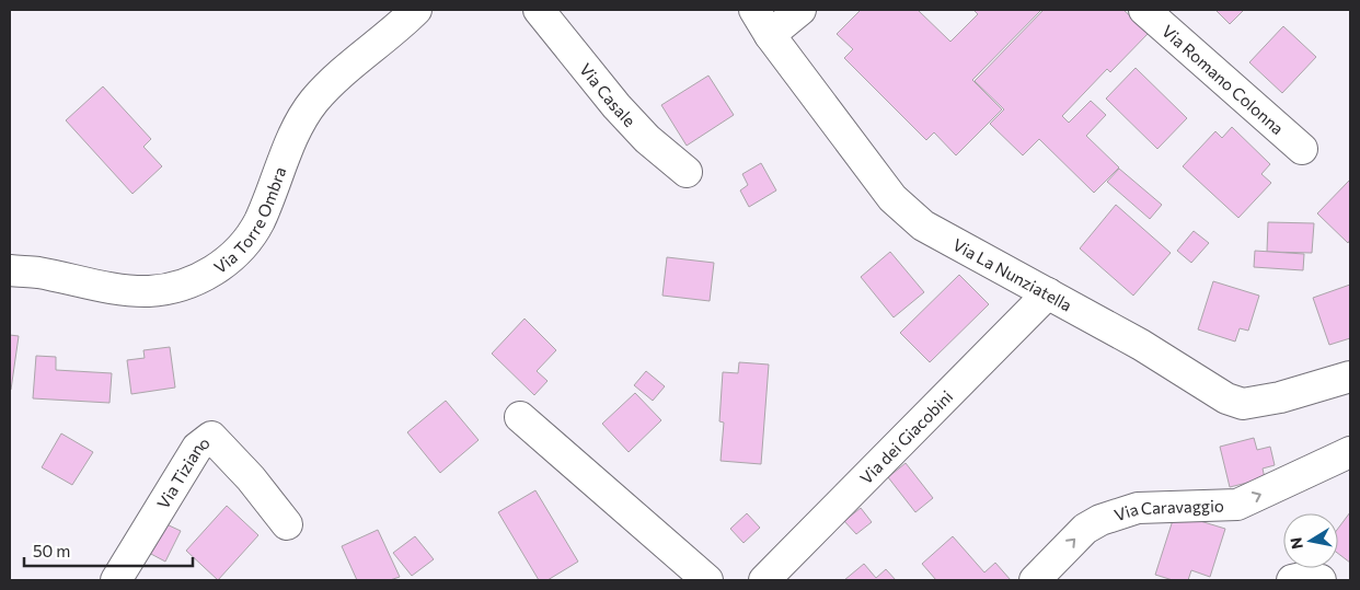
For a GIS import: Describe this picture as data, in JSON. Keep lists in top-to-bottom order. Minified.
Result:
{"streets":{"street":["Via Romano Colonna","Via Casale","Via Torre Ombra","Via La Nunziatella","Via dei Giacobini","Via Tiziano","Via Caravaggio"]},"crossings":[["Via La Nunziatella","Via dei Giacobini"]],"one_way":["Via Caravaggio"],"scale_bar":"50 m","north":"left"}
